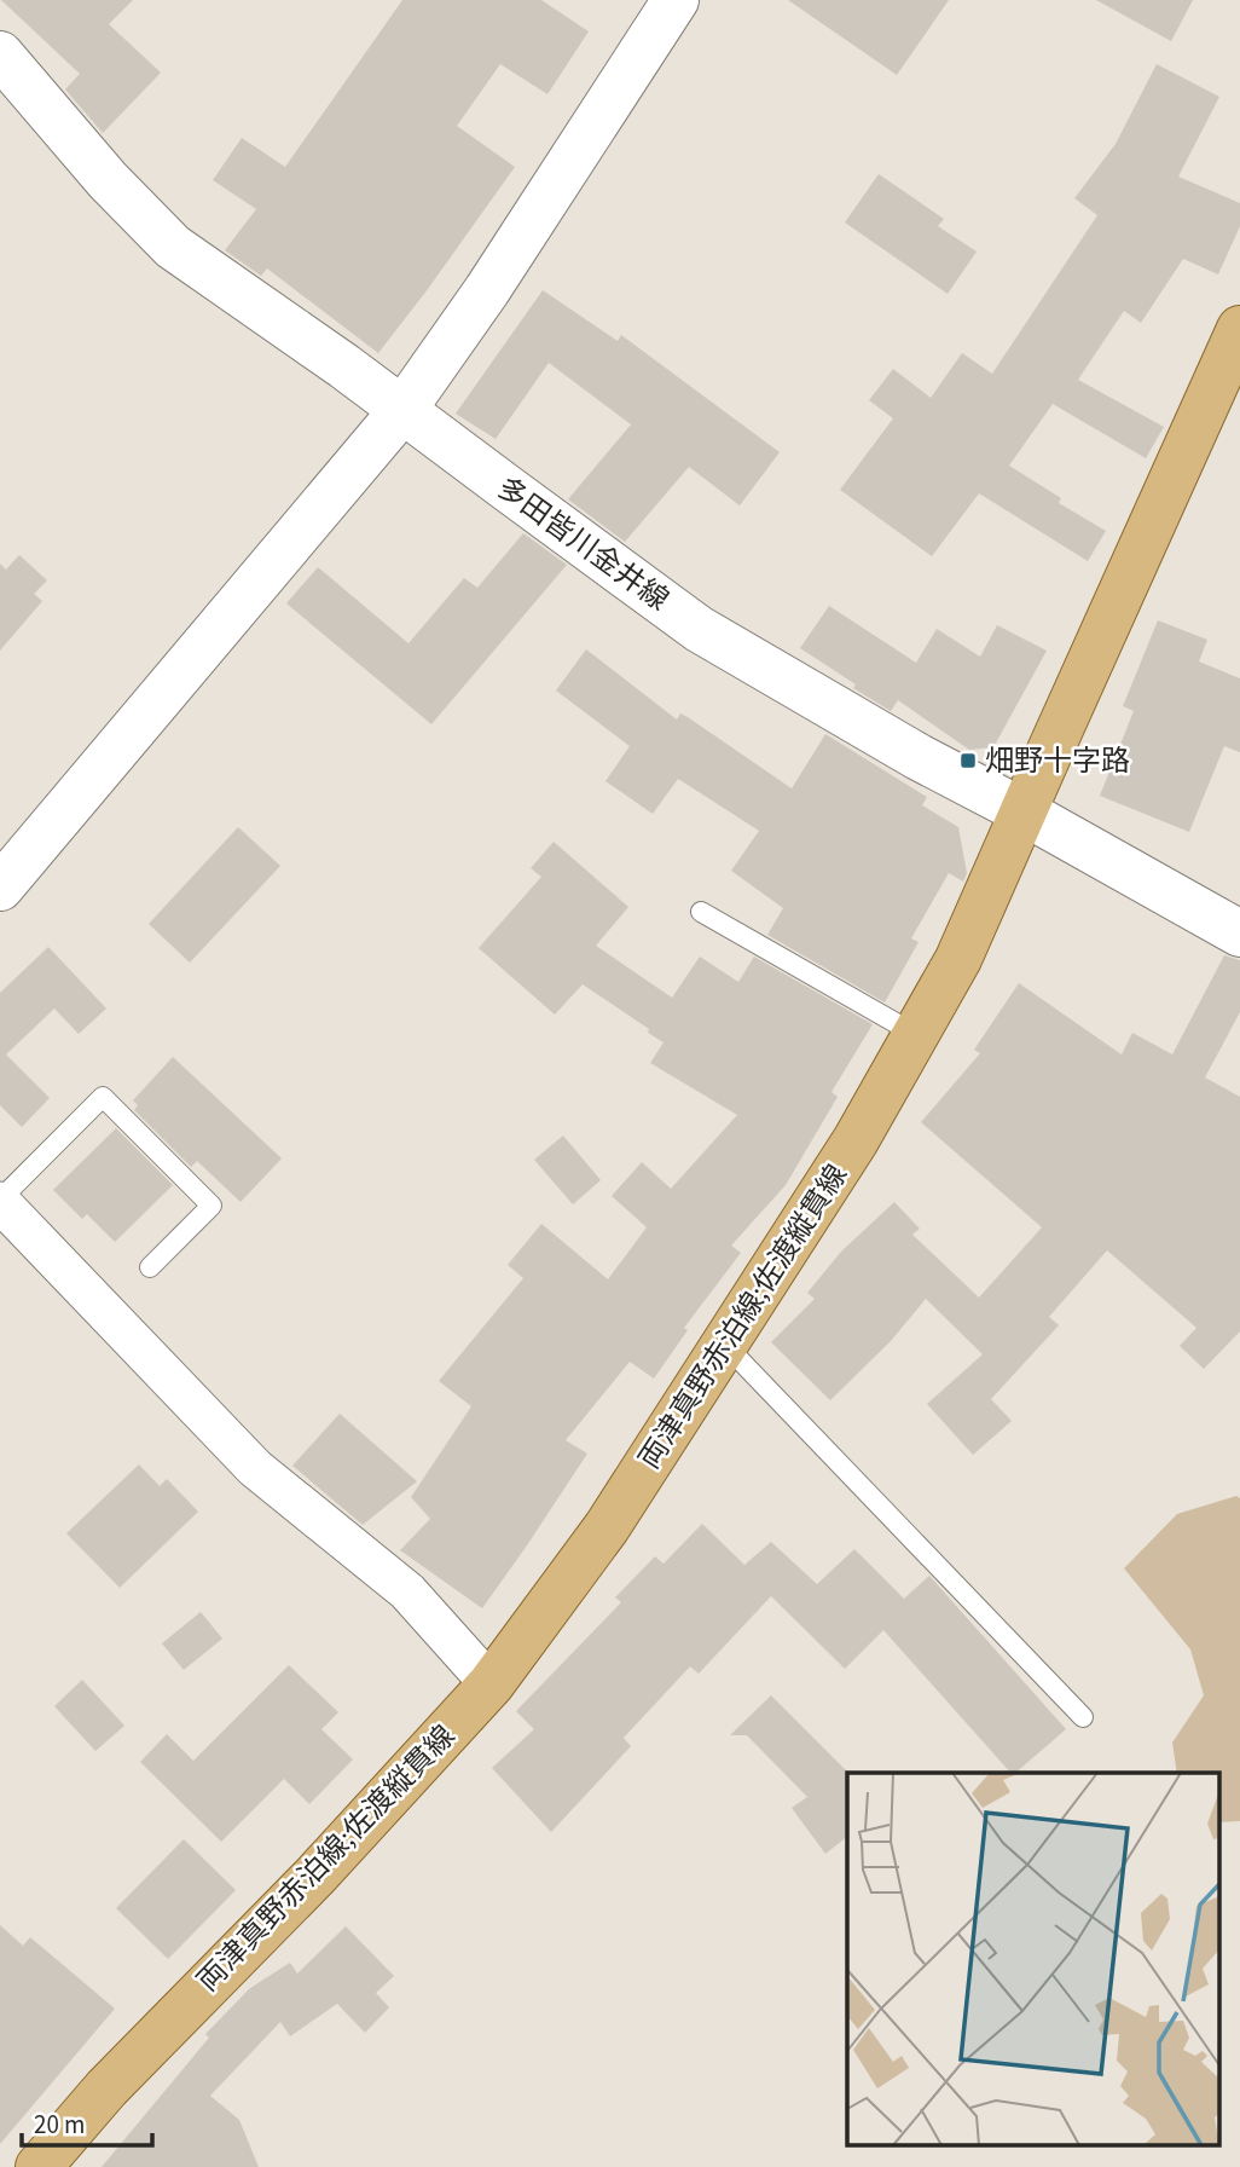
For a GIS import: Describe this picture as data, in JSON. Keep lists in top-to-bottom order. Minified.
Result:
{"streets":{"main road":["多田皆川金井線","両津真野赤泊線;佐渡縦貫線"]},"crossings":[["多田皆川金井線","両津真野赤泊線;佐渡縦貫線"]],"places":{"transit":["畑野十字路"]},"scale_bar":"20 m"}
